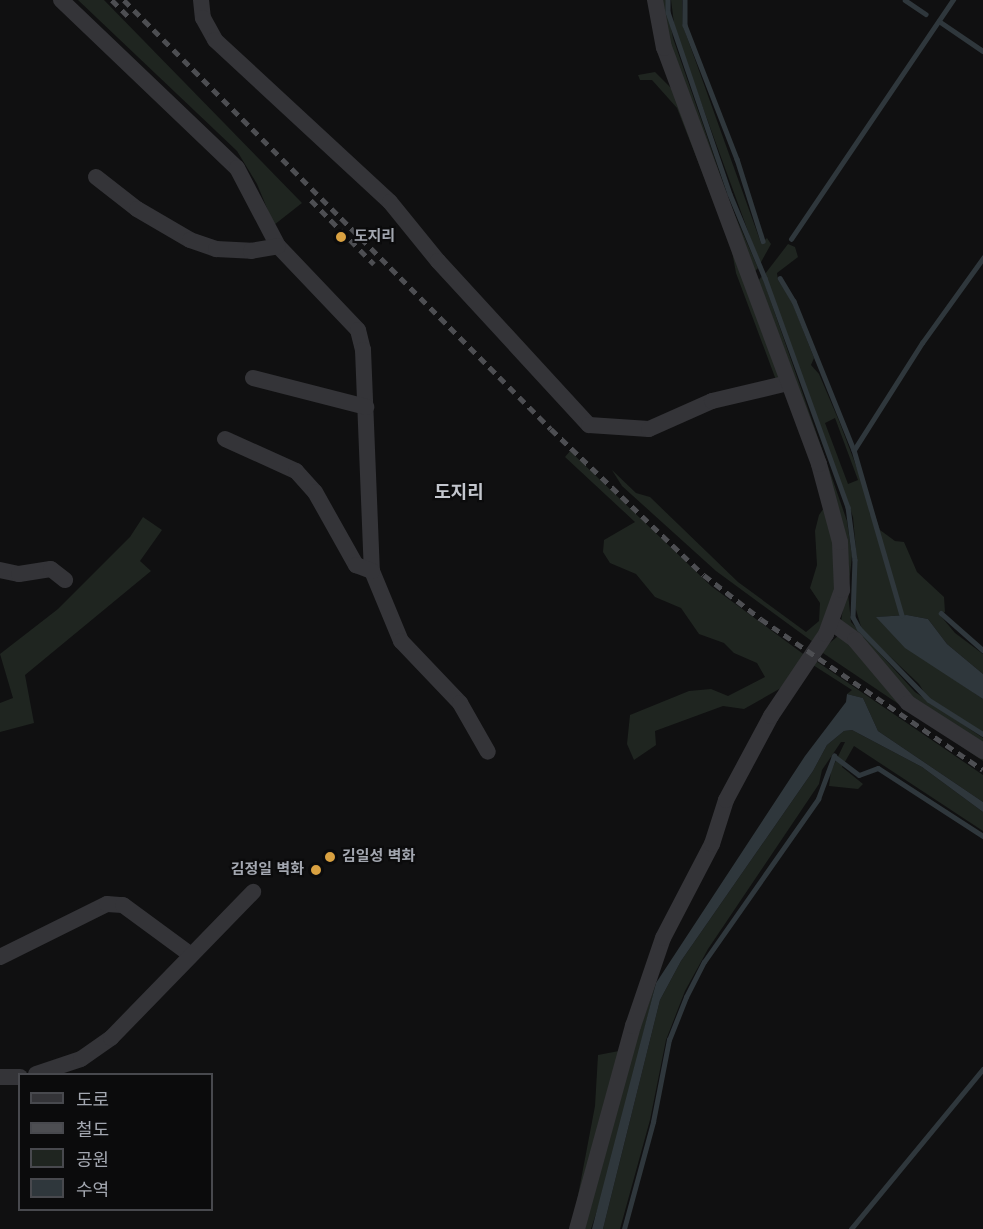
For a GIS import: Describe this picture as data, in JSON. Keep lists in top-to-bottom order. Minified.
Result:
{"districts":["도지리"],"places":["도지리","김일성 벽화","김정일 벽화"],"legend":["도로","철도","공원","수역"]}
